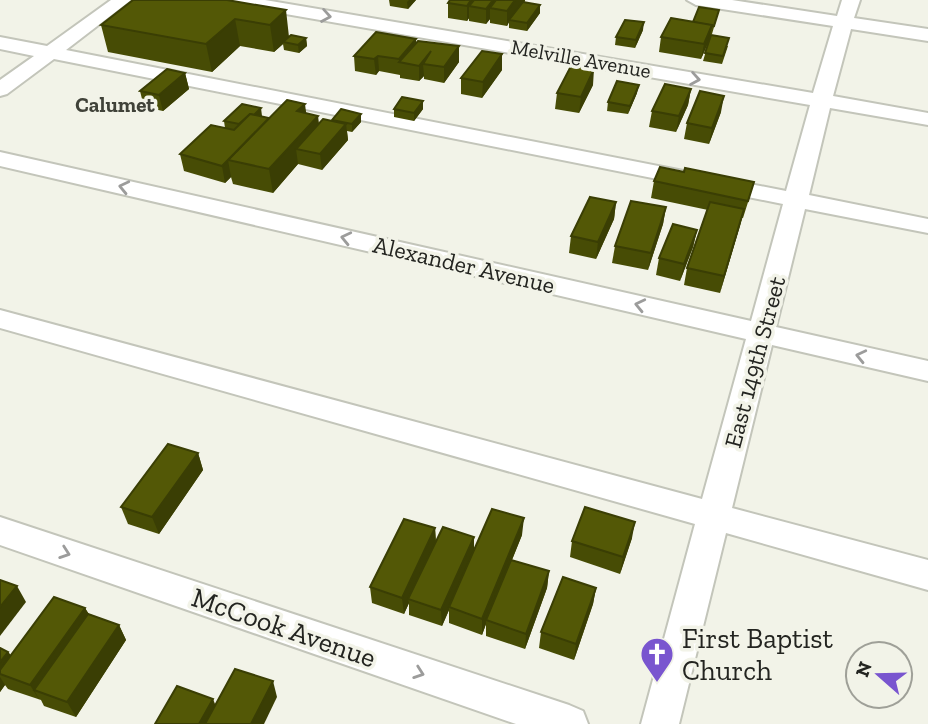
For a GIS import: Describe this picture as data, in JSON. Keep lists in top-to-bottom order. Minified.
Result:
{"streets":{"street":["Melville Avenue","Alexander Avenue","East 149th Street","McCook Avenue"]},"crossings":[["Melville Avenue","East 149th Street"],["Alexander Avenue","East 149th Street"]],"districts":["Calumet"],"places":{"church":["First Baptist Church"]},"north":"left"}
